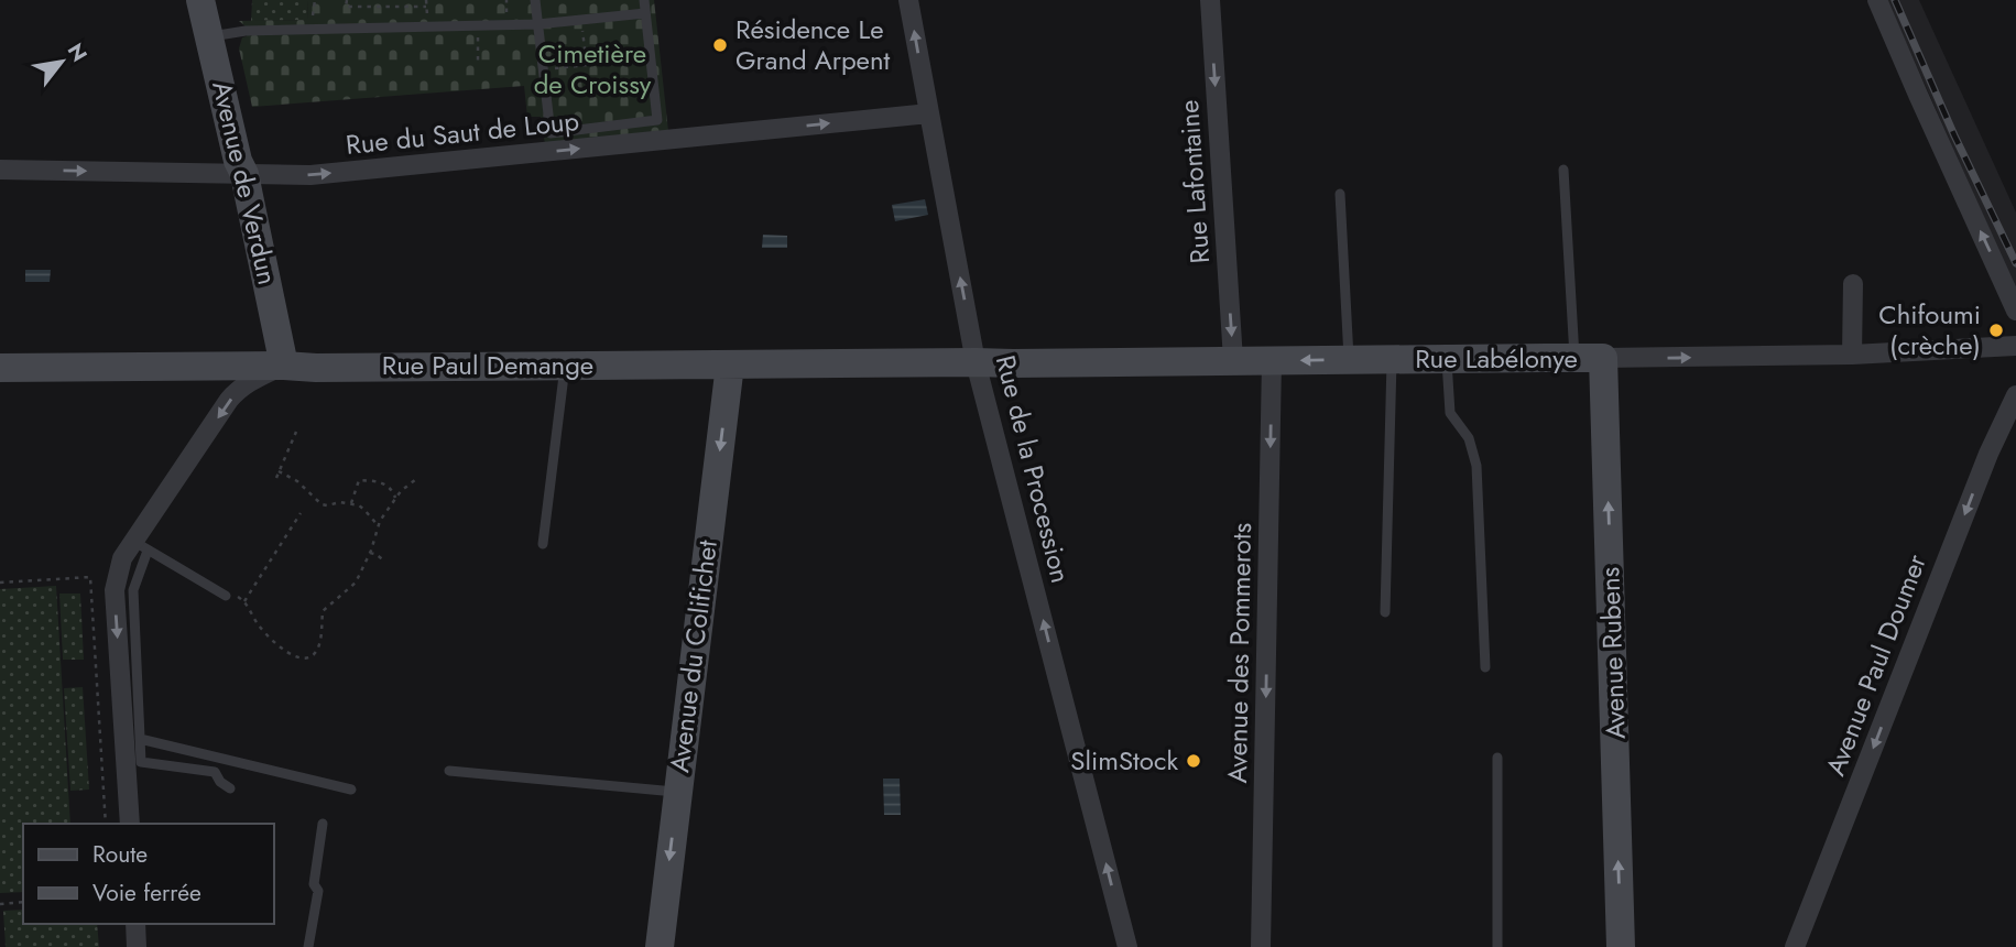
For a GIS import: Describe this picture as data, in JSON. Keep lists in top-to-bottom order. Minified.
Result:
{"streets":{"main road":["Avenue de Verdun","Rue Labélonye","Rue Paul Demange","Avenue Rubens","Avenue du Colifichet"],"street":["Rue du Saut de Loup","Rue Lafontaine","Rue de la Procession","Avenue des Pommerots","Avenue Paul Doumer"]},"crossings":[["Rue du Saut de Loup","Avenue de Verdun"],["Rue du Saut de Loup","Rue de la Procession"],["Rue Lafontaine","Rue Labélonye"],["Avenue de Verdun","Rue Paul Demange"],["Rue Labélonye","Rue Paul Demange"],["Rue Labélonye","Rue de la Procession"],["Rue Labélonye","Avenue des Pommerots"],["Rue Labélonye","Avenue Rubens"],["Rue Paul Demange","Rue de la Procession"],["Rue Paul Demange","Avenue du Colifichet"]],"one_way":["Rue du Saut de Loup","Rue Lafontaine","Rue de la Procession","Avenue des Pommerots","Avenue Rubens","Avenue du Colifichet","Avenue Paul Doumer"],"parks":["Cimetière de Croissy"],"places":["Résidence Le Grand Arpent","Chifoumi (crèche)","SlimStock"],"legend":["Route","Voie ferrée"],"north":"top right"}
